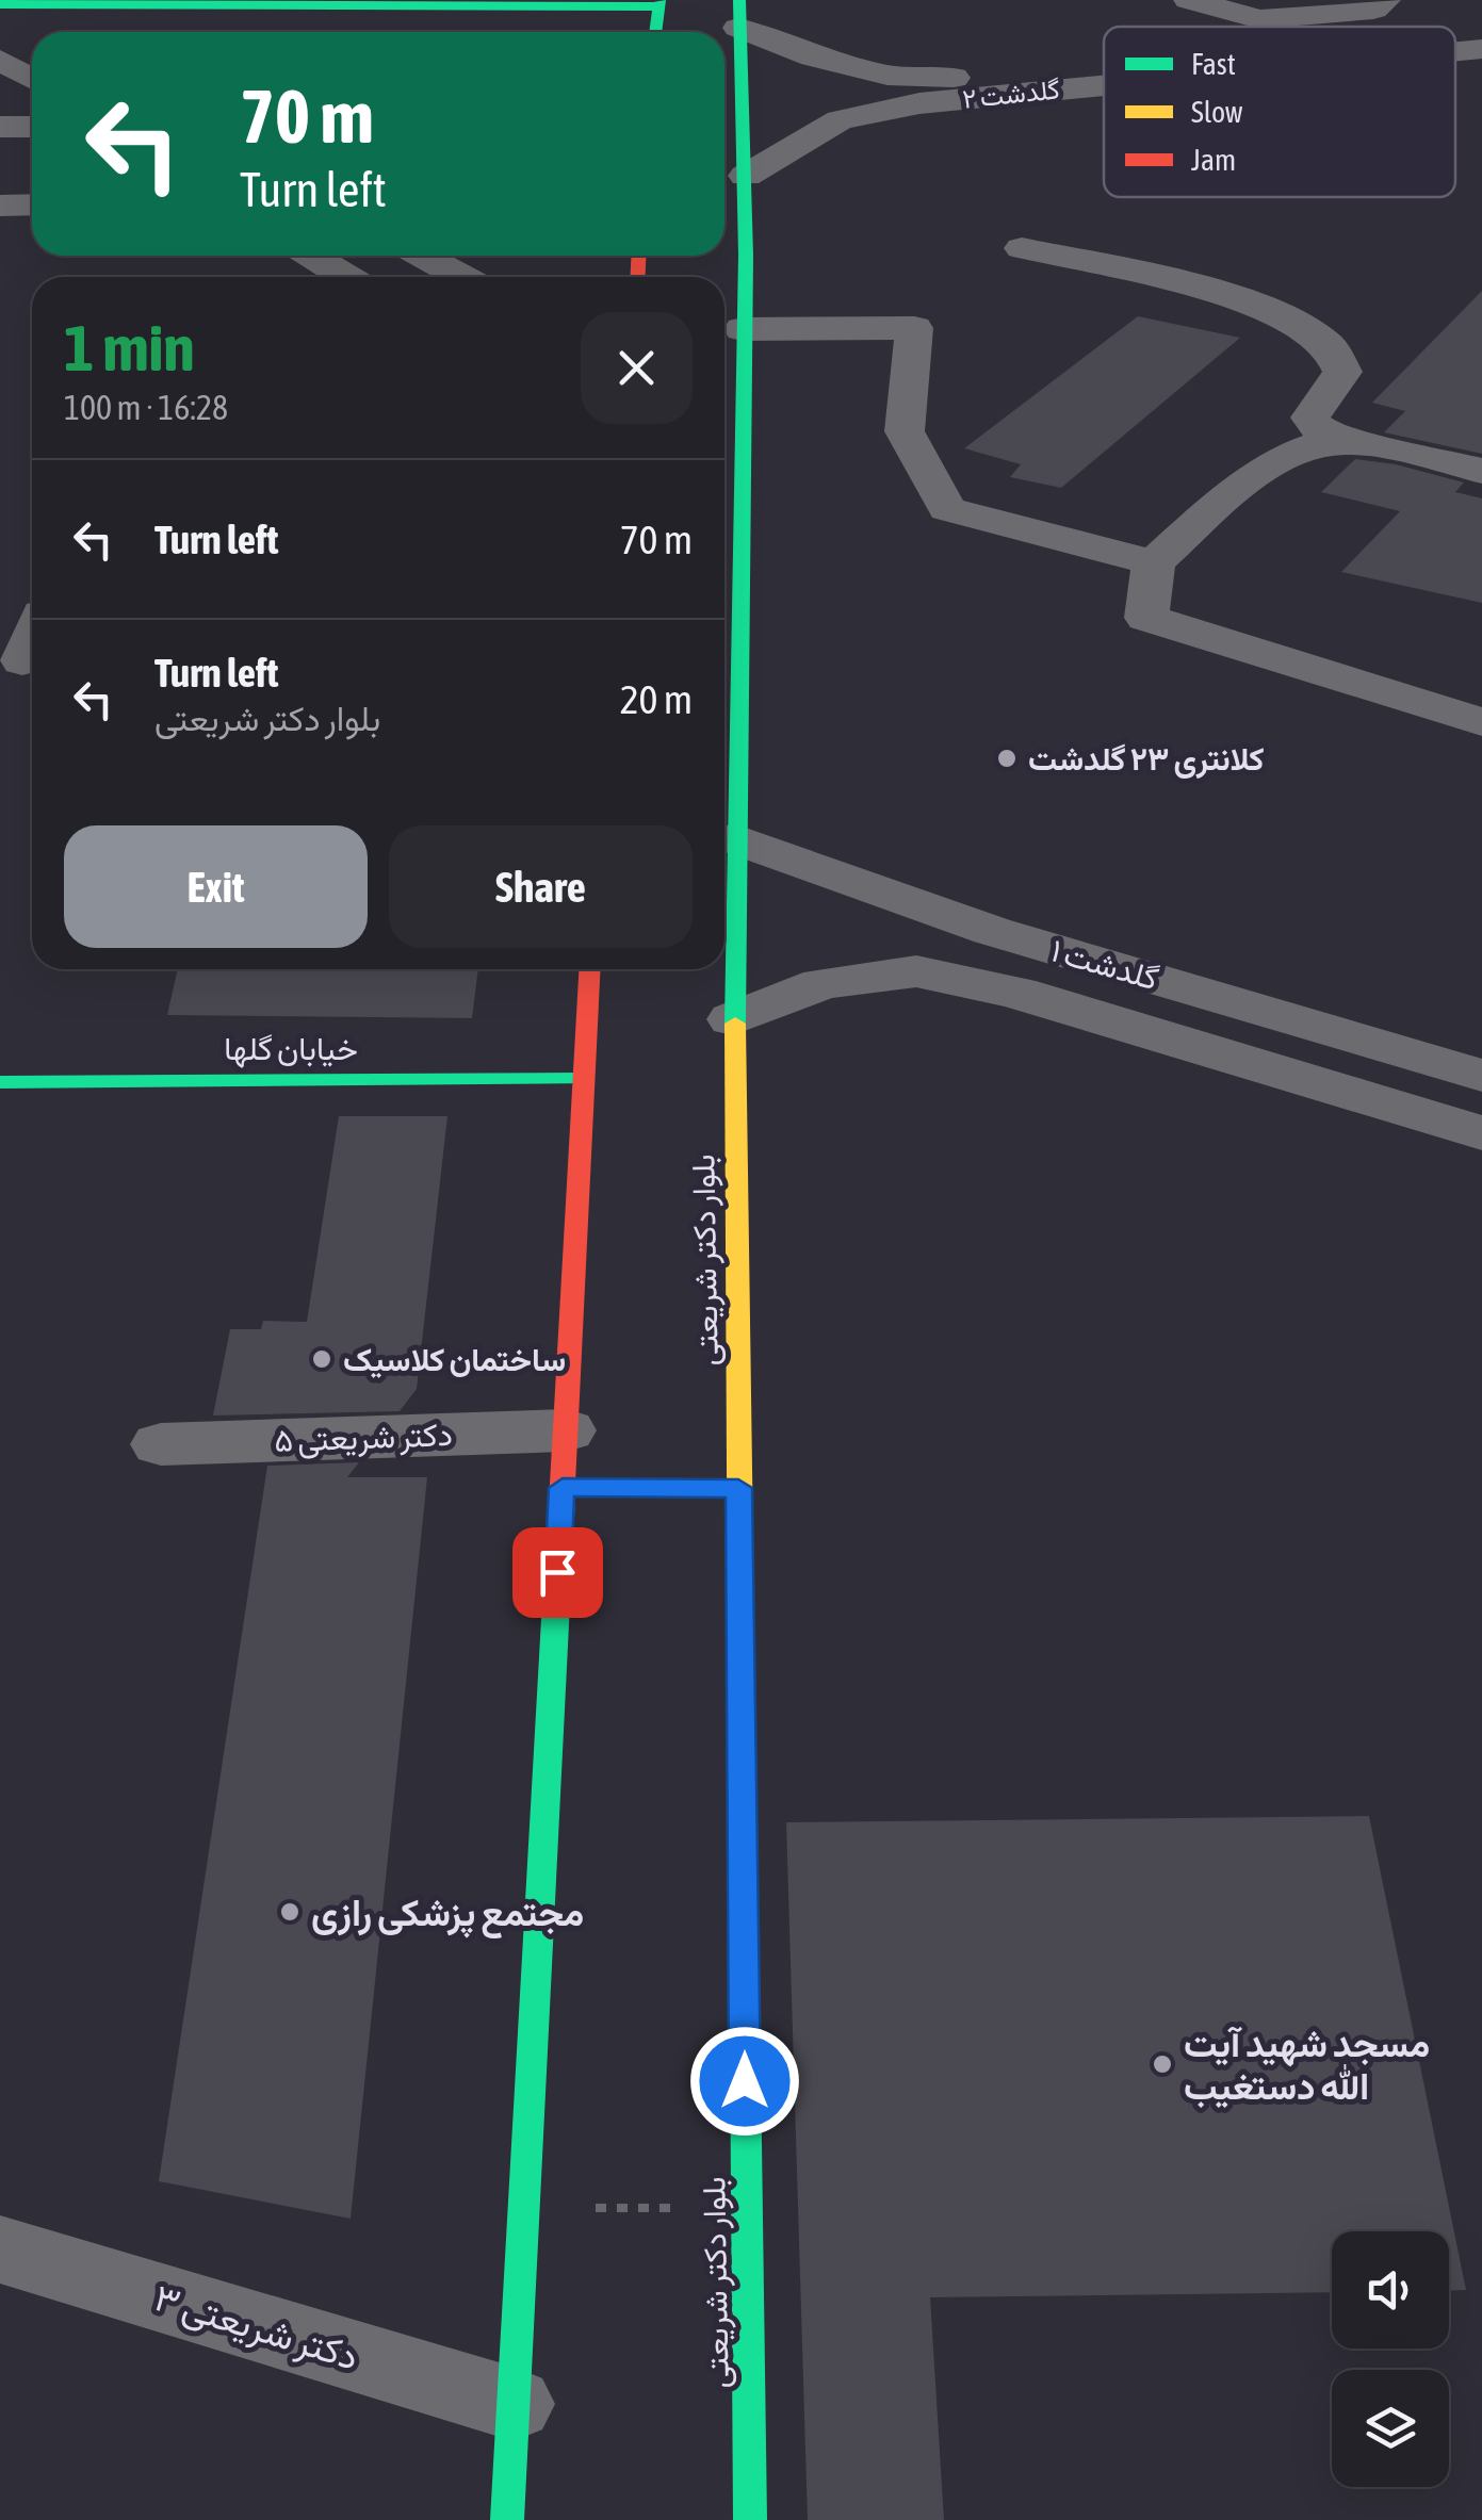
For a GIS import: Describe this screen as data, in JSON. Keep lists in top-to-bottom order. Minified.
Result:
{"streets":{"main road":["خیابان گلها","بلوار دکتر شریعتی"],"street":["گلدشت ۲","گلدشت ۱","۵ دکتر شریعتی","۳ دکتر شریعتی"]},"crossings":[["گلدشت ۲","بلوار دکتر شریعتی"],["گلدشت ۱","بلوار دکتر شریعتی"]],"places":["کلانتری ۲۳ گلدشت","ساختمان کلاسیک","مجتمع پزشکی رازی","مسجد شهید آیت الله دستغیب"],"legend":["Fast","Slow","Jam"],"page":{"turn":["70 m","Turn left"],"heading":["1 min","100 m · 16:28"],"list":[{"name":"Turn left","value":"70 m"},{"name":"Turn left","note":"بلوار دکتر شریعتی","value":"20 m"}],"buttons":["Exit","Share"]}}
